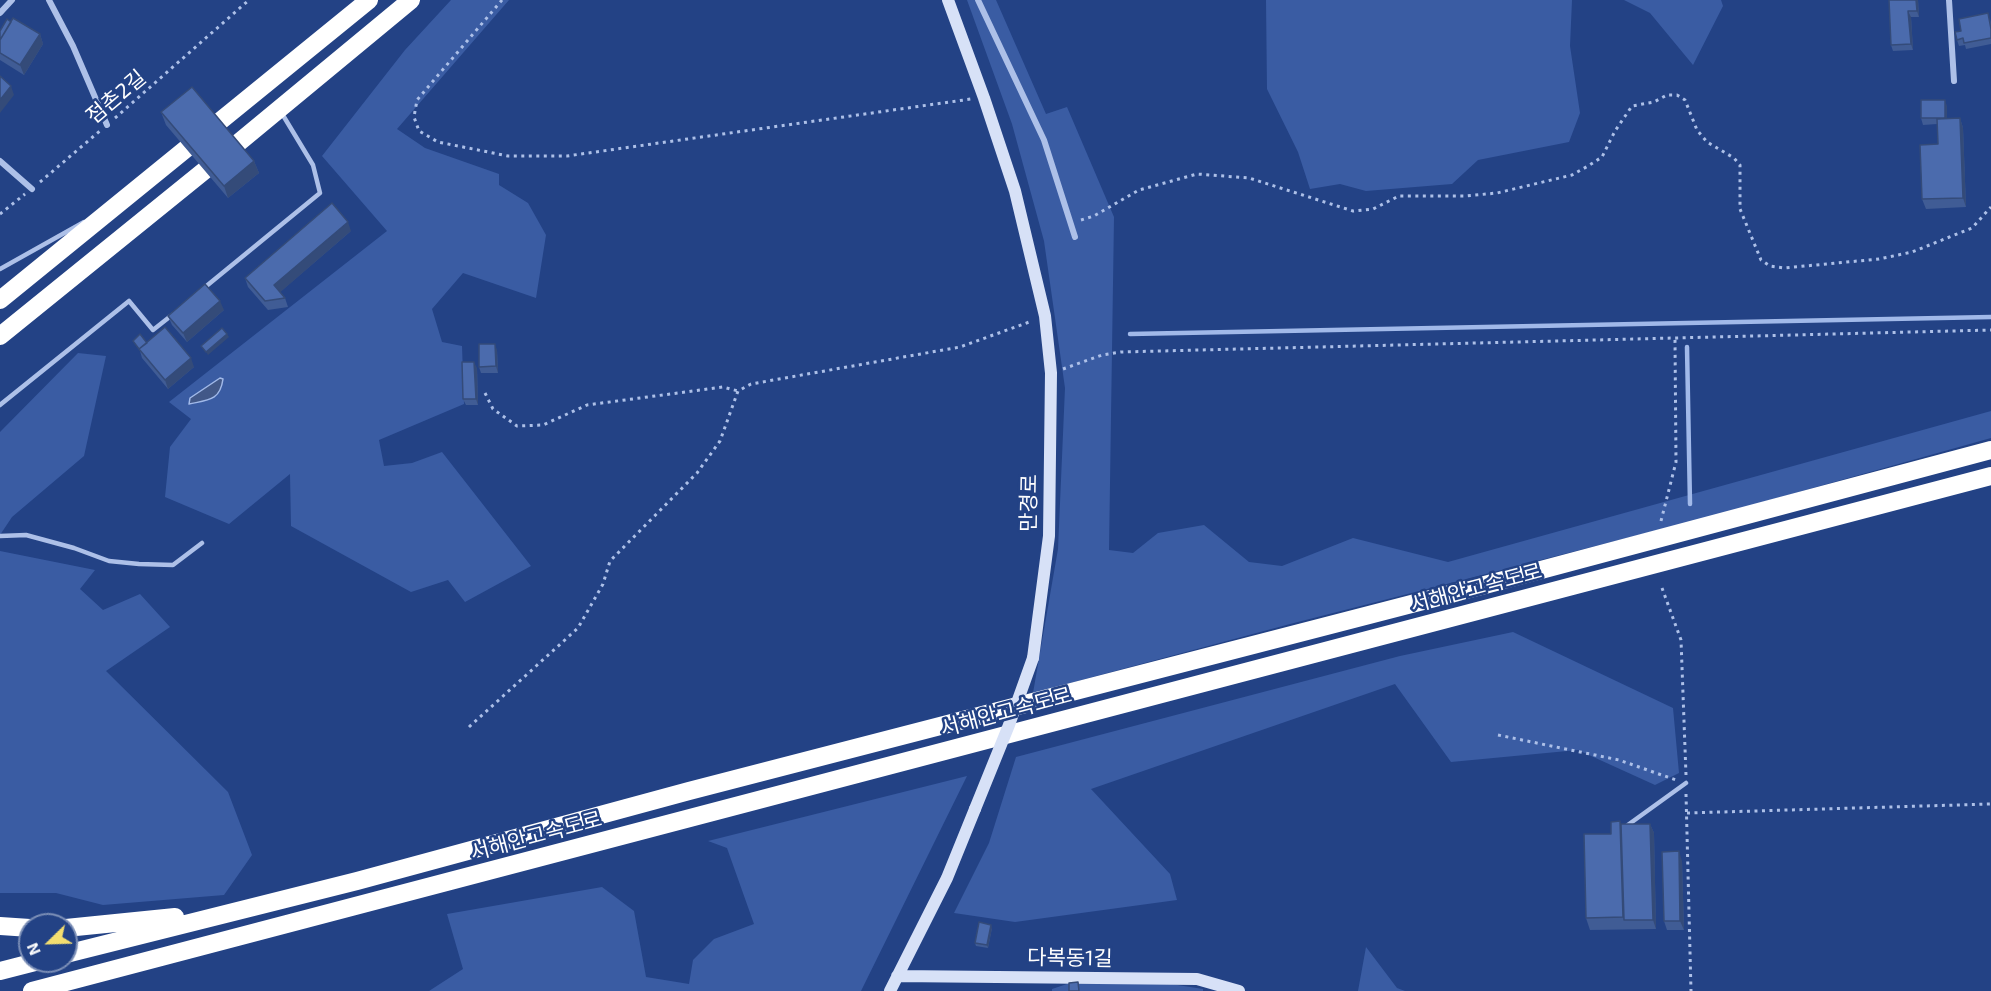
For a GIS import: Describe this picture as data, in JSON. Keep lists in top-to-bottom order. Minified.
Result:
{"streets":{"highway":["서해안고속도로"],"street":["만경로","다복동1길"],"path":["점촌2길"]},"crossings":[["만경로","다복동1길"]],"north":"bottom left"}
